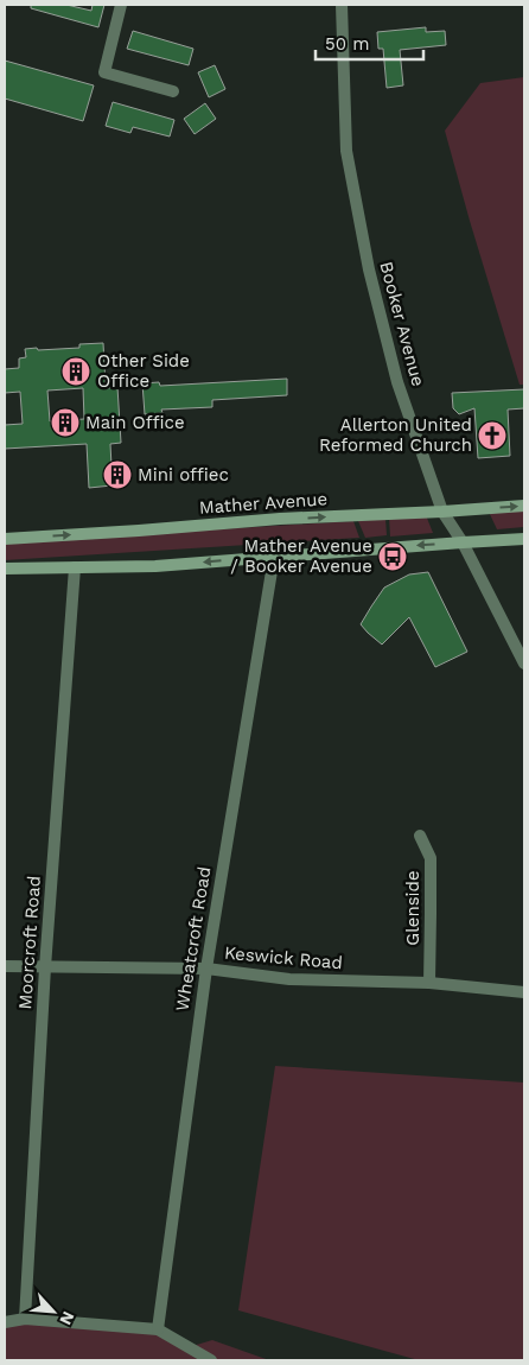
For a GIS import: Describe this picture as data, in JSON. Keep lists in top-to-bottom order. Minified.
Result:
{"streets":{"main road":["Mather Avenue"],"street":["Booker Avenue","Glenside","Wheatcroft Road","Moorcroft Road","Keswick Road"]},"crossings":[["Booker Avenue","Mather Avenue"],["Glenside","Keswick Road"],["Wheatcroft Road","Keswick Road"],["Moorcroft Road","Keswick Road"]],"places":{"building":["Other Side Office","Main Office","Mini offiec"],"church":["Allerton United Reformed Church"],"bus stop":["Mather Avenue / Booker Avenue"]},"scale_bar":"50 m","north":"bottom right"}
